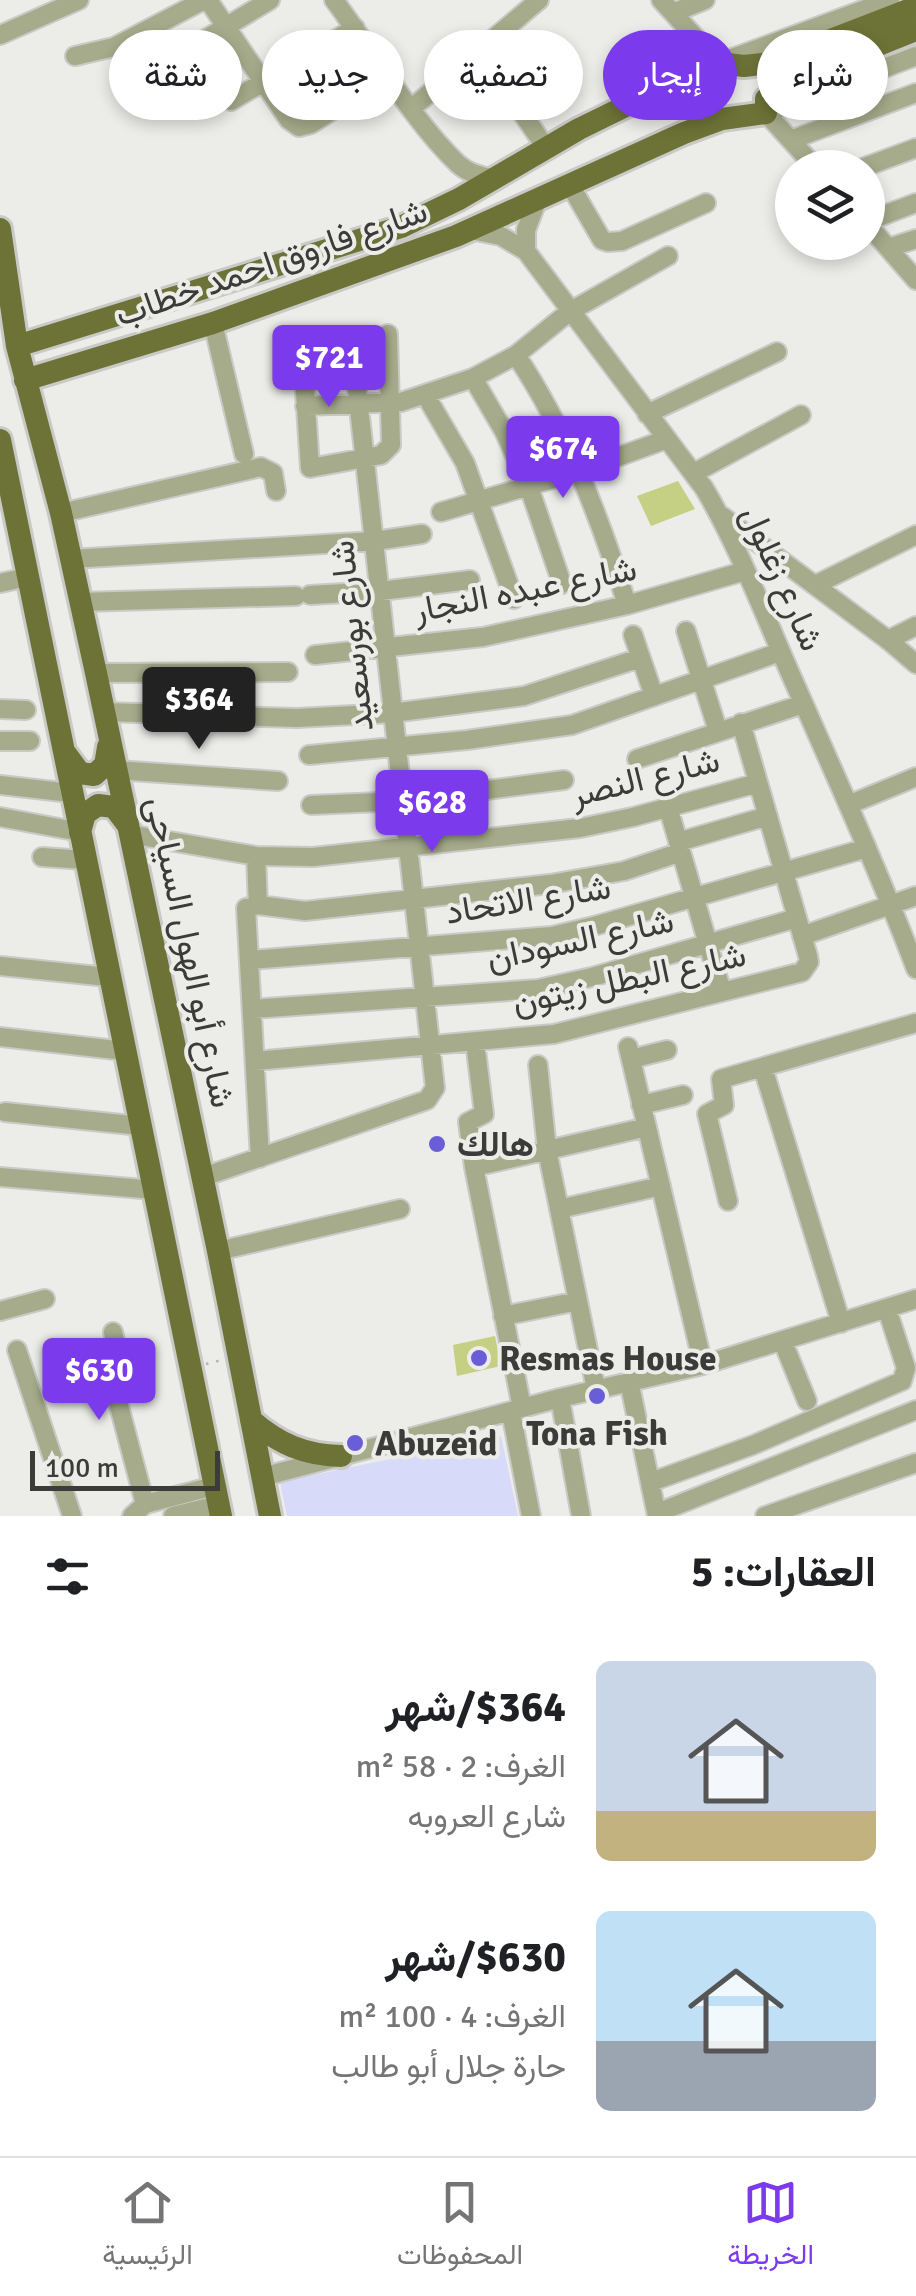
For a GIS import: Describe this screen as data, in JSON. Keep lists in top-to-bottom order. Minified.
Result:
{"streets":{"main road":["شارع فاروق احمد خطاب","شارع أبو الهول السياحى"],"street":["شارع زغلول","شارع عبده النجار","شارع بورسعيد","شارع النصر","شارع الاتحاد","شارع السودان","شارع البطل زيتون"]},"crossings":[["شارع فاروق احمد خطاب","شارع أبو الهول السياحى"],["شارع زغلول","شارع عبده النجار"],["شارع زغلول","شارع الاتحاد"],["شارع زغلول","شارع السودان"],["شارع عبده النجار","شارع بورسعيد"],["شارع بورسعيد","شارع النصر"],["شارع بورسعيد","شارع الاتحاد"],["شارع بورسعيد","شارع السودان"],["شارع بورسعيد","شارع أبو الهول السياحى"],["شارع بورسعيد","شارع البطل زيتون"],["شارع النصر","شارع أبو الهول السياحى"],["شارع السودان","شارع البطل زيتون"]],"places":["هالك","Resmas House","Tona Fish","Abuzeid"],"scale_bar":"100 m","page":{"chip":["شراء","إيجار","تصفية","جديد","شقة"],"price":["$721","$674","$364","$628","$630"],"scale":"100 m","heading":"العقارات: 5","list":[{"name":"$364/شهر","note":"الغرف: 2 · 58 m² · شارع العروبه"},{"name":"$630/شهر","note":"الغرف: 4 · 100 m² · حارة جلال أبو طالب"}],"tabs":["الخريطة","المحفوظات","الرئيسية"]}}
